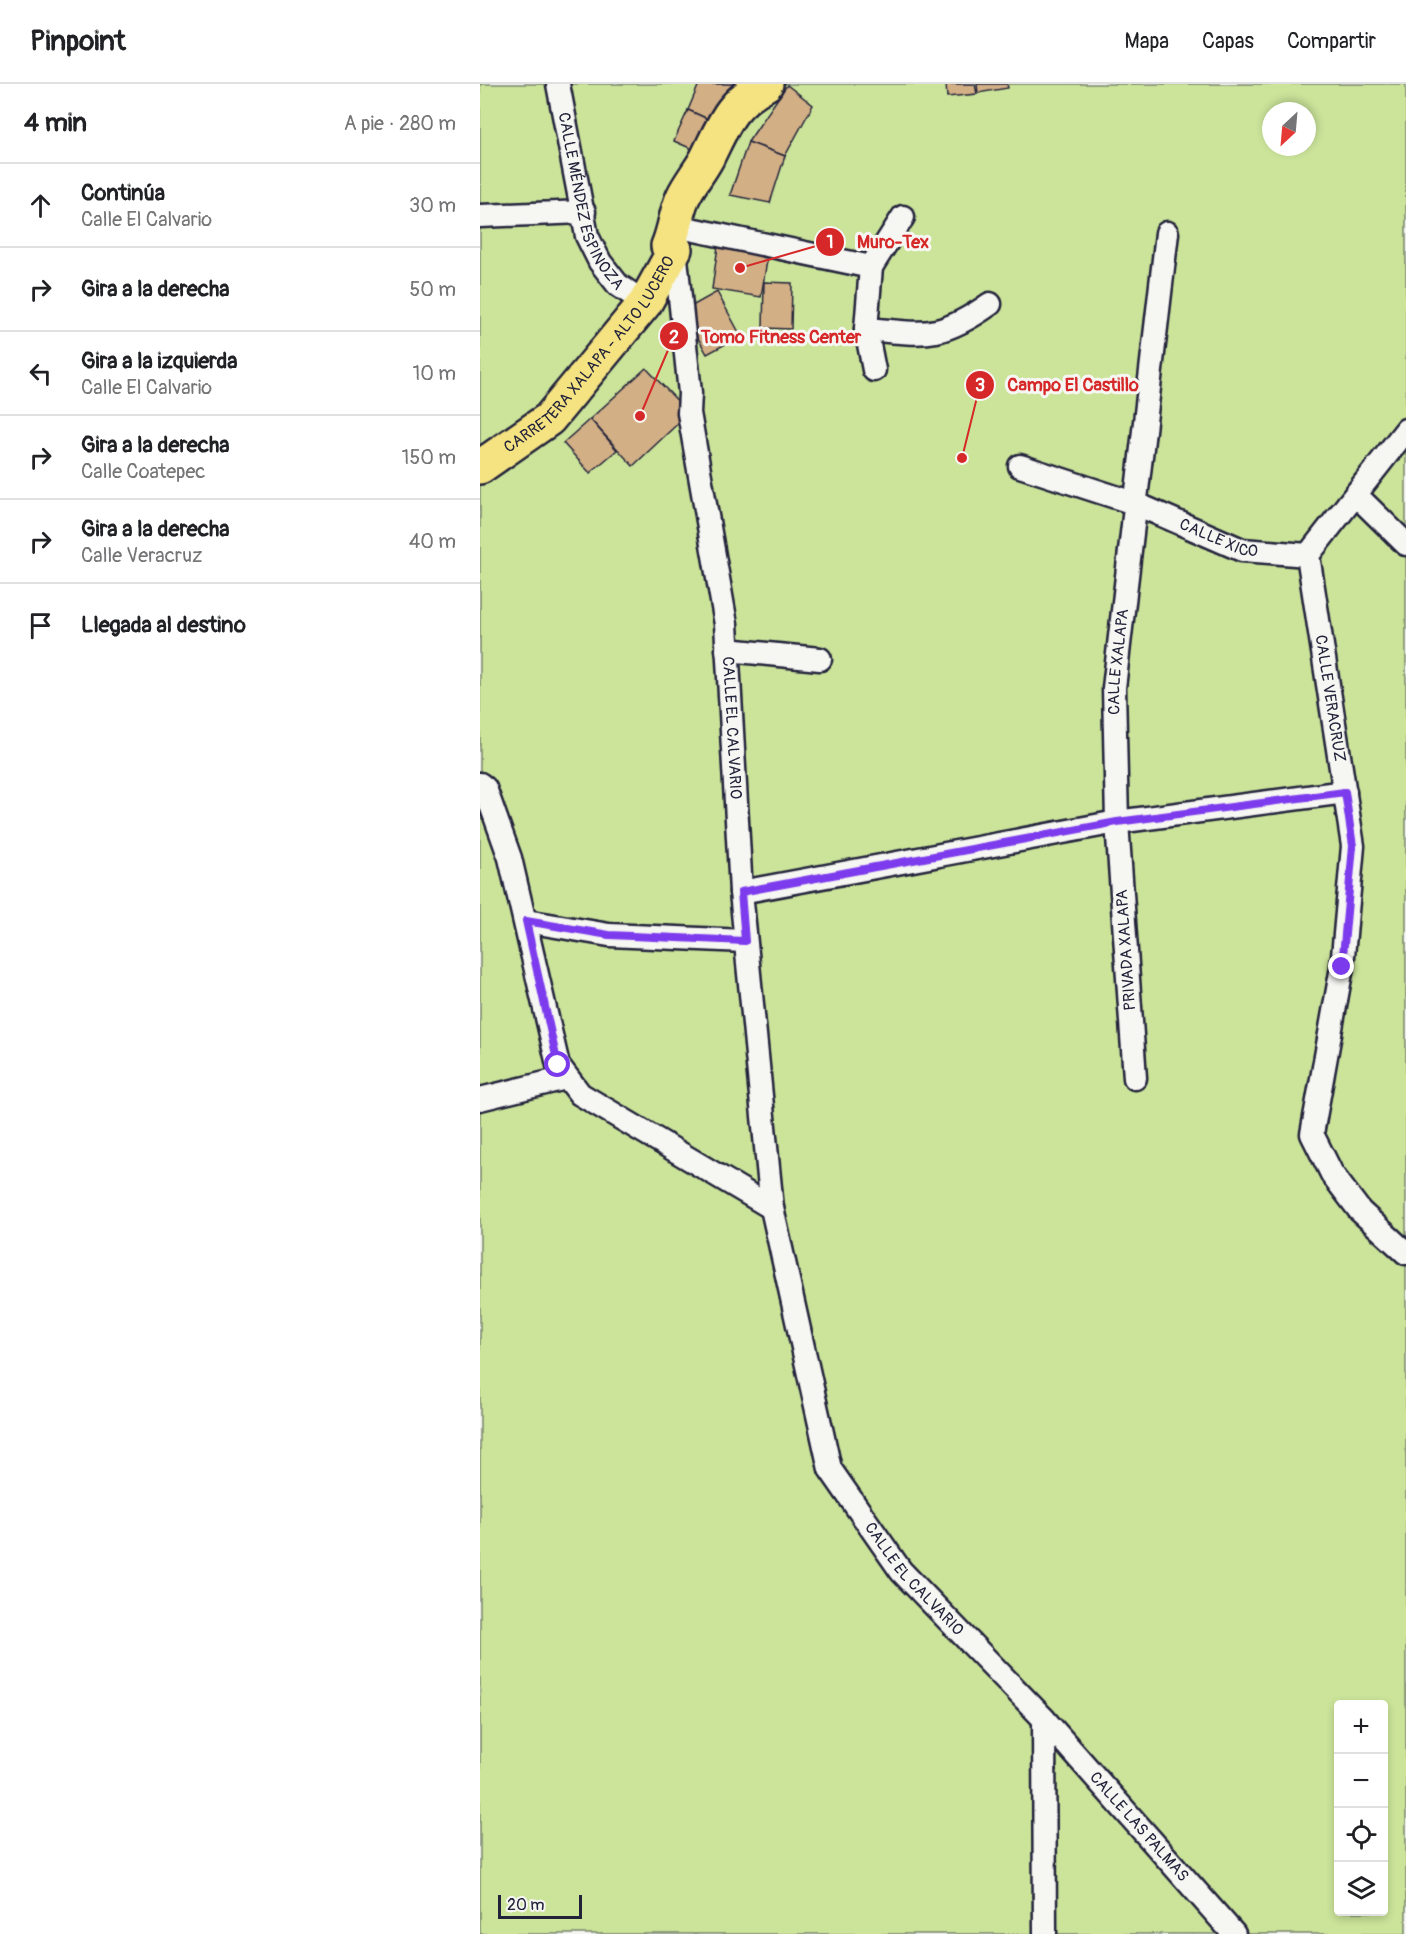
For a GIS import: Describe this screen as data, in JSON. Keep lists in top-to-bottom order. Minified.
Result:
{"streets":{"main road":["CARRETERA XALAPA - ALTO LUCERO"],"street":["CALLE MÉNDEZ ESPINOZA","CALLE XICO","CALLE XALAPA","CALLE VERACRUZ","CALLE EL CALVARIO","PRIVADA XALAPA","CALLE LAS PALMAS"]},"crossings":[["CALLE MÉNDEZ ESPINOZA","CARRETERA XALAPA - ALTO LUCERO"],["CARRETERA XALAPA - ALTO LUCERO","CALLE EL CALVARIO"],["CALLE XICO","CALLE XALAPA"],["CALLE XICO","CALLE VERACRUZ"],["CALLE XALAPA","PRIVADA XALAPA"],["CALLE EL CALVARIO","CALLE LAS PALMAS"]],"places":["Muro-Tex","Tomo Fitness Center","Campo El Castillo"],"scale_bar":"20 m","north":"bottom left","page":{"header":"Pinpoint","nav":["Mapa","Capas","Compartir"],"heading":["4 min","A pie · 280 m"],"list":[["Continúa","Calle El Calvario","30 m"],["Gira a la derecha","50 m"],["Gira a la izquierda","Calle El Calvario","10 m"],["Gira a la derecha","Calle Coatepec","150 m"],["Gira a la derecha","Calle Veracruz","40 m"],"Llegada al destino"],"map_buttons":["+","−"],"scale":"20 m"}}
